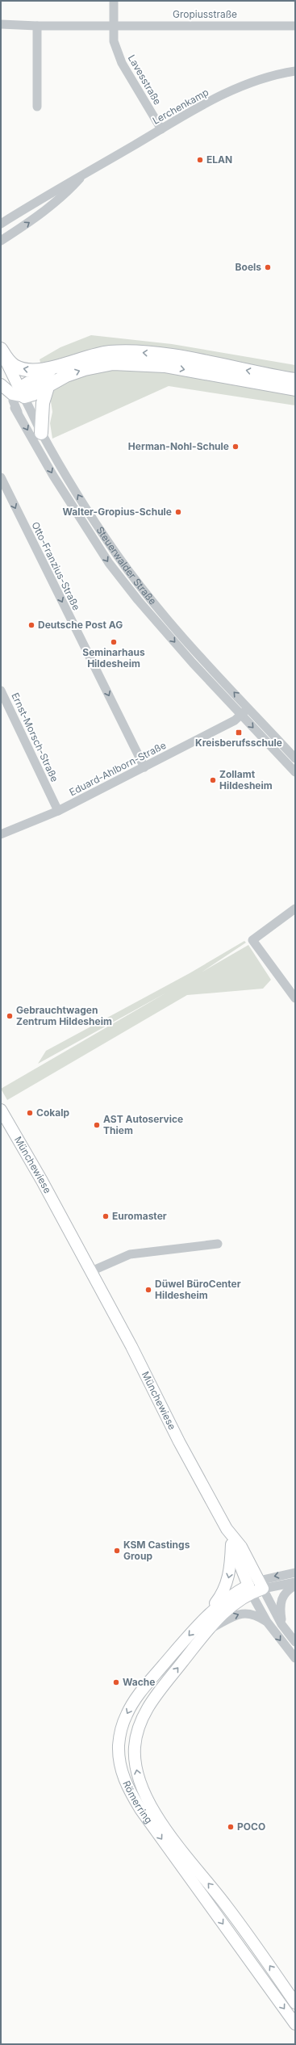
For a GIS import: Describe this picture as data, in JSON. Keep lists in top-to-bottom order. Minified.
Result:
{"streets":{"main road":["Steuerwalder Straße","Münchewiese","Römerring"],"street":["Gropiusstraße","Lavesstraße","Lerchenkamp","Otto-Franzius-Straße","Ernst-Morsch-Straße","Eduard-Ahlborn-Straße"]},"crossings":[["Gropiusstraße","Lavesstraße"],["Lavesstraße","Lerchenkamp"],["Steuerwalder Straße","Eduard-Ahlborn-Straße"],["Otto-Franzius-Straße","Eduard-Ahlborn-Straße"],["Ernst-Morsch-Straße","Eduard-Ahlborn-Straße"],["Münchewiese","Römerring"]],"one_way":["Otto-Franzius-Straße"],"places":{"other":["ELAN","Boels","Herman-Nohl-Schule","Walter-Gropius-Schule","Deutsche Post AG","Seminarhaus Hildesheim","Zollamt Hildesheim","Gebrauchtwagen Zentrum Hildesheim","Cokalp","AST Autoservice Thiem","Euromaster","Düwel BüroCenter Hildesheim","KSM Castings Group","Wache","POCO"],"transit":["Kreisberufsschule"]}}
